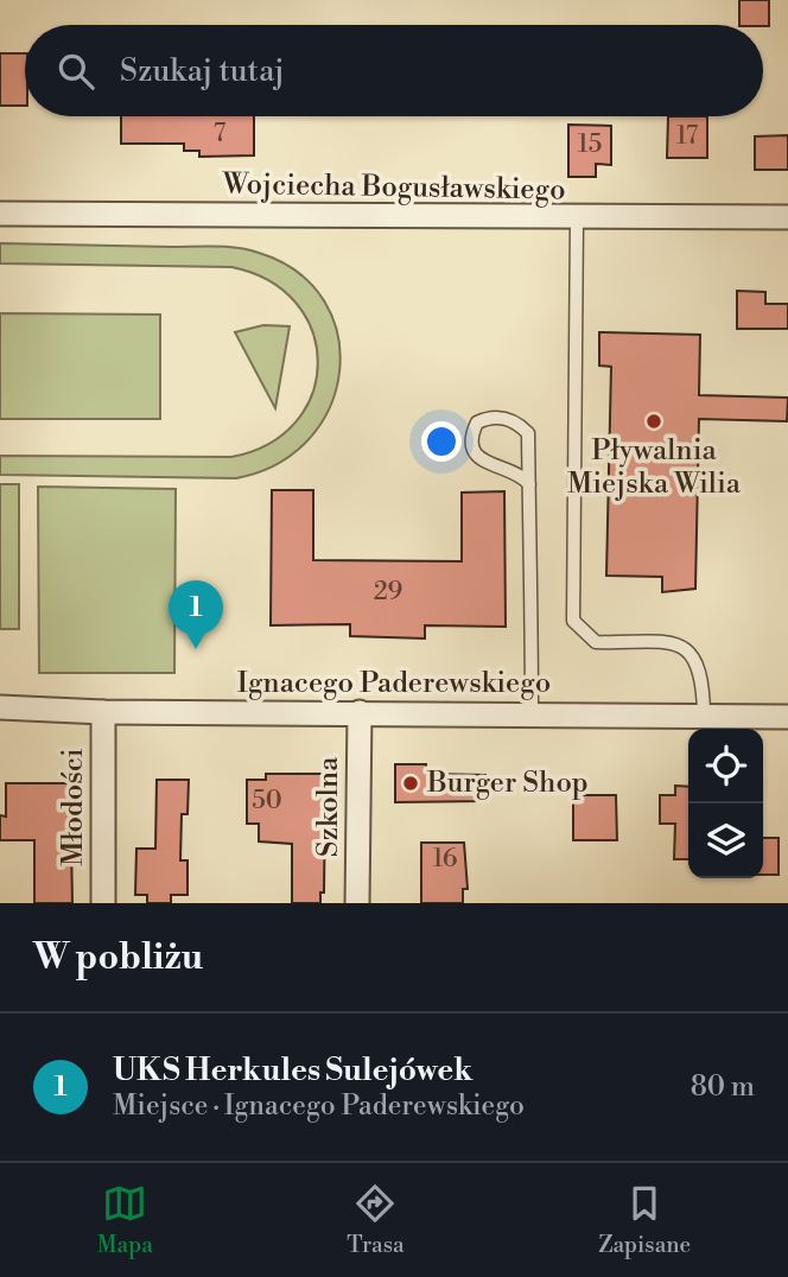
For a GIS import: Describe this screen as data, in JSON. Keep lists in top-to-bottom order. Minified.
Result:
{"streets":{"street":["Wojciecha Bogusławskiego","Ignacego Paderewskiego","Młodości","Szkolna"]},"crossings":[["Ignacego Paderewskiego","Młodości"],["Ignacego Paderewskiego","Szkolna"]],"places":["Pływalnia Miejska Wilia","Burger Shop"],"house_numbers":["7","17","15","29","50","16"],"page":{"search":"Szukaj tutaj","pins":"1","heading":"W pobliżu","list":[{"mark":"1","name":"UKS Herkules Sulejówek","note":"Miejsce · Ignacego Paderewskiego","value":"80 m"}],"nav":["Mapa","Trasa","Zapisane"]}}
